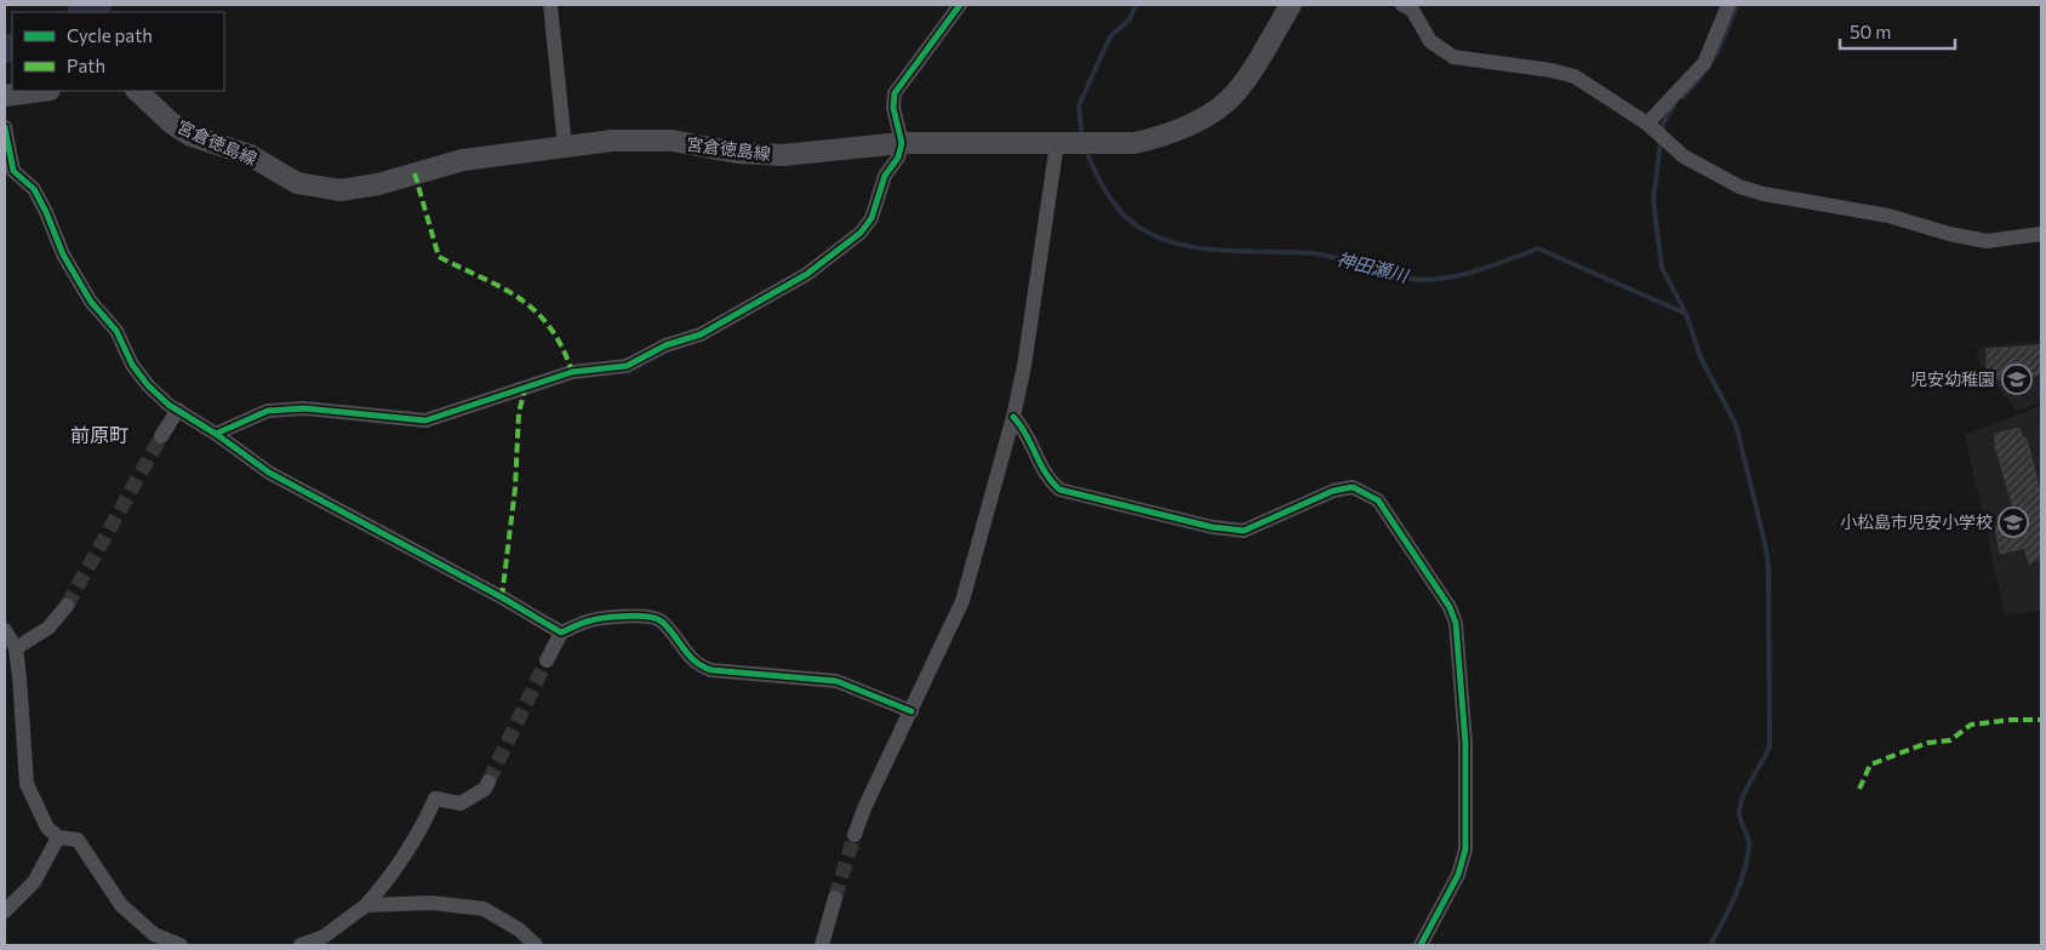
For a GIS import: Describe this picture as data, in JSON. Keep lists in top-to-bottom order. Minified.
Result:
{"streets":{"main road":["宮倉徳島線"]},"districts":["前原町"],"water":["神田瀬川"],"places":{"school or university":["児安幼稚園","小松島市児安小学校"]},"legend":["Cycle path","Path"],"scale_bar":"50 m"}
